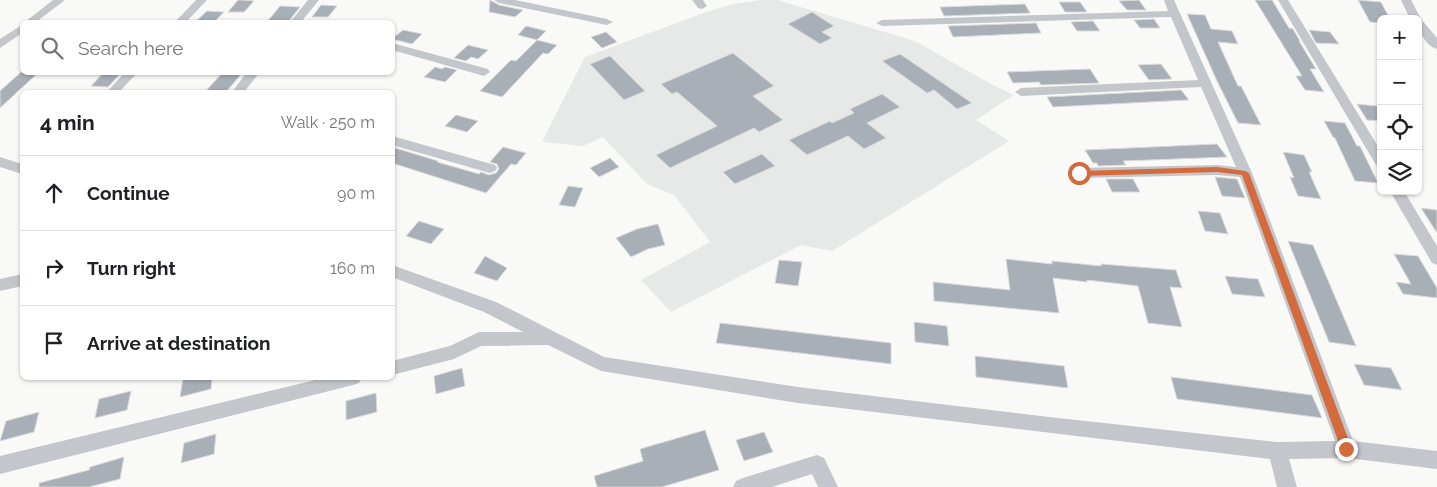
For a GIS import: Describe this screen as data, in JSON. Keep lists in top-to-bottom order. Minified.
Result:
{"page":{"map_buttons":["+","−"],"search":"Search here","heading":["4 min","Walk · 250 m"],"list":[["Continue","90 m"],["Turn right","160 m"],"Arrive at destination"]}}
